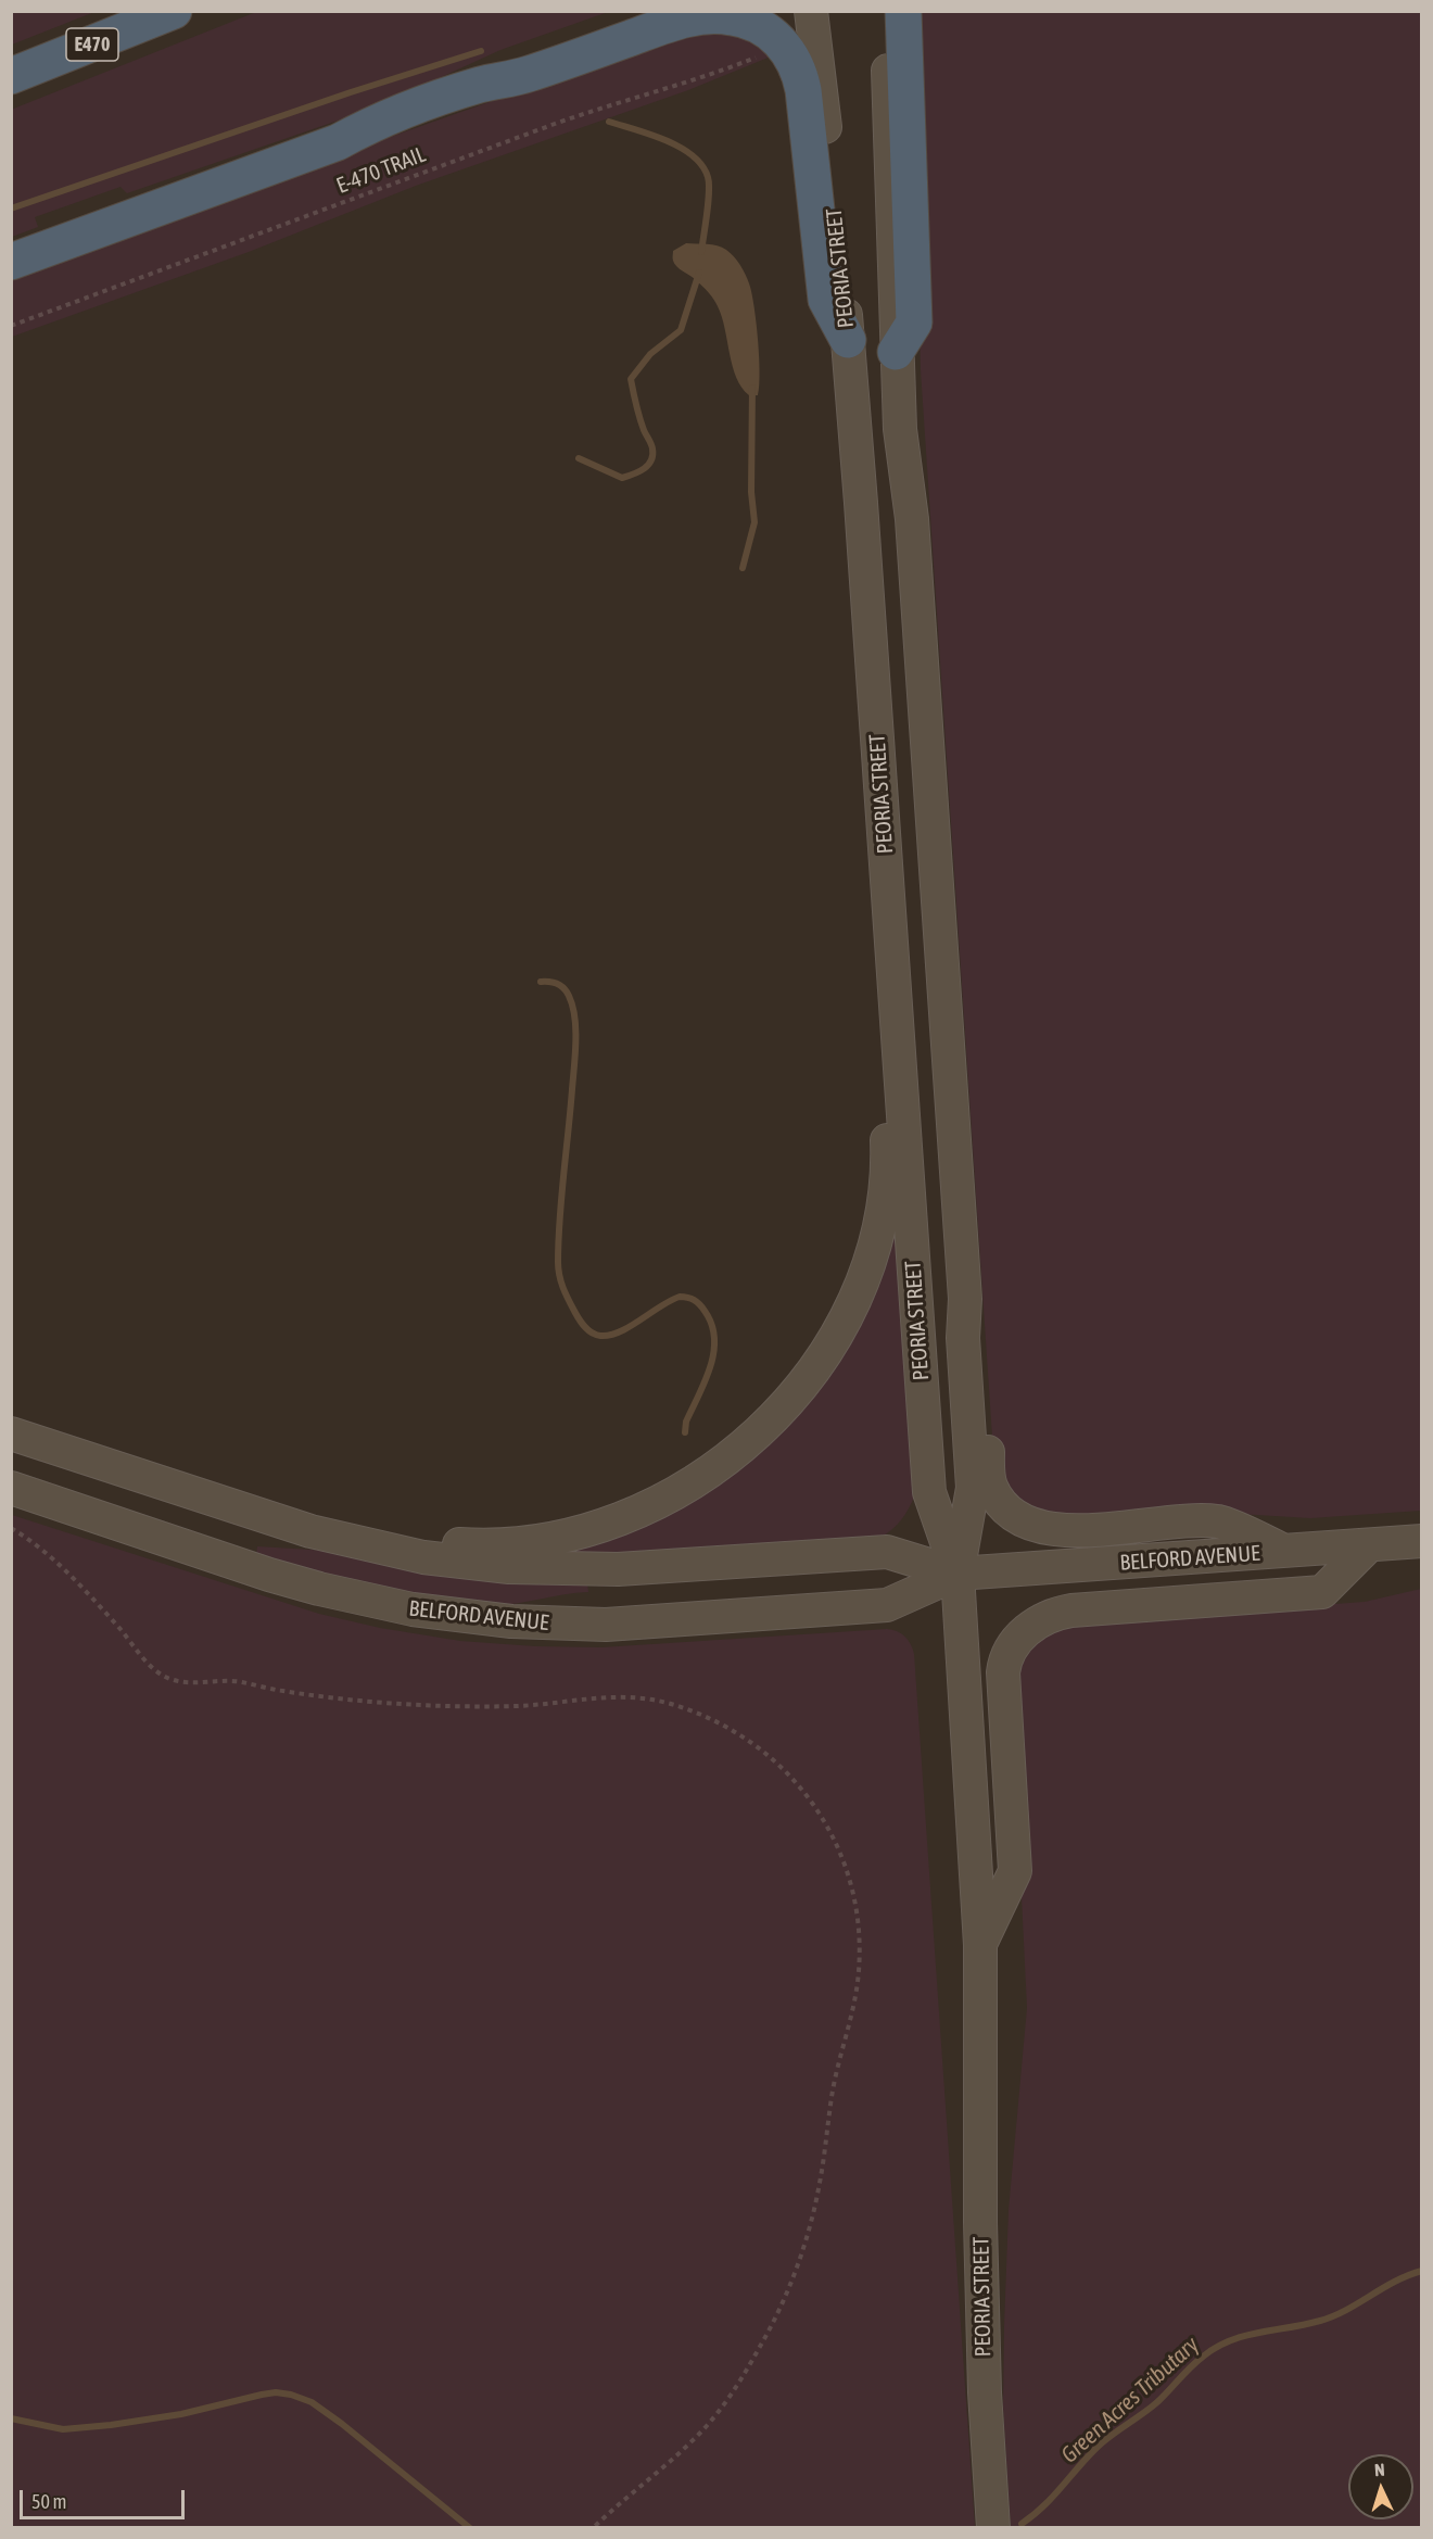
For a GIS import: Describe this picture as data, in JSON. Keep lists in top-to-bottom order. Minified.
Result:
{"streets":{"highway":["E470"],"main road":["PEORIA STREET","BELFORD AVENUE"],"path":["E-470 TRAIL"]},"crossings":[["PEORIA STREET","BELFORD AVENUE"]],"water":["Green Acres Tributary"],"scale_bar":"50 m","north":"top"}
